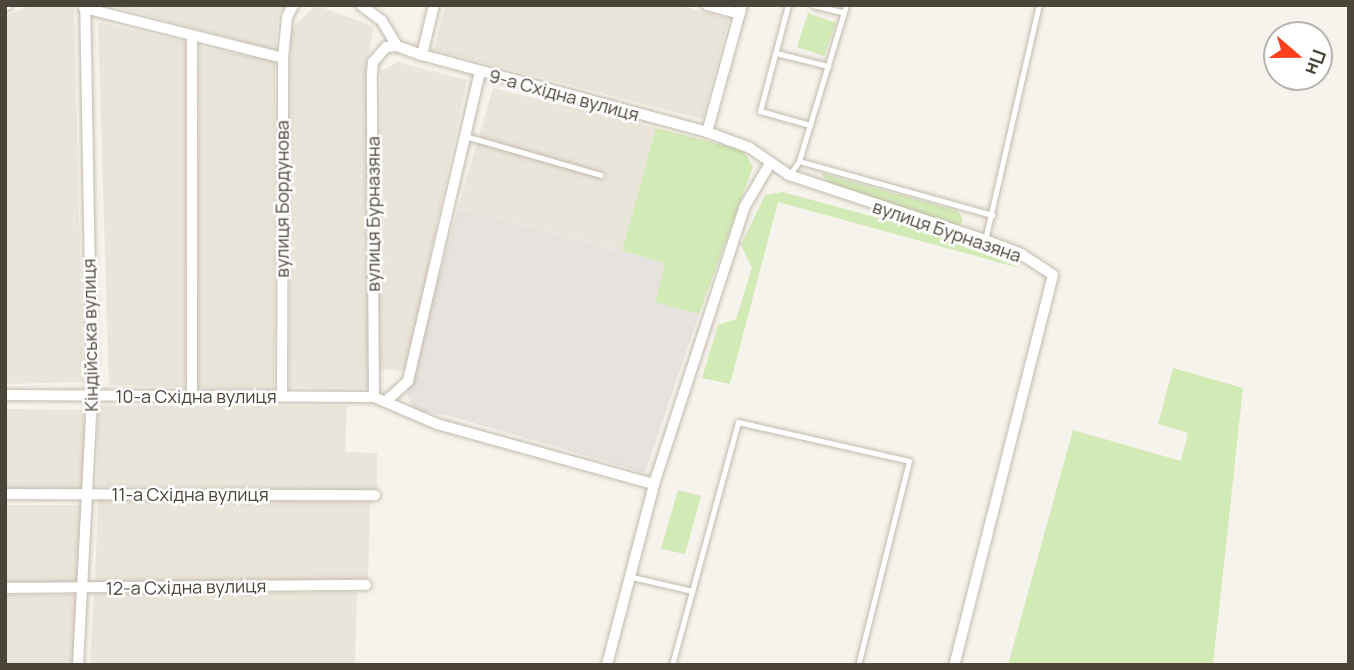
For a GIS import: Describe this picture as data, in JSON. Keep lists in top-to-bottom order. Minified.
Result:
{"streets":{"street":["9-а Східна вулиця","вулиця Бордунова","вулиця Бурназяна","Кіндійська вулиця","10-а Східна вулиця","11-а Східна вулиця","12-а Східна вулиця"]},"crossings":[["9-а Східна вулиця","вулиця Бурназяна"],["вулиця Бордунова","10-а Східна вулиця"],["вулиця Бурназяна","10-а Східна вулиця"],["Кіндійська вулиця","10-а Східна вулиця"],["Кіндійська вулиця","11-а Східна вулиця"],["Кіндійська вулиця","12-а Східна вулиця"]],"north":"right"}
